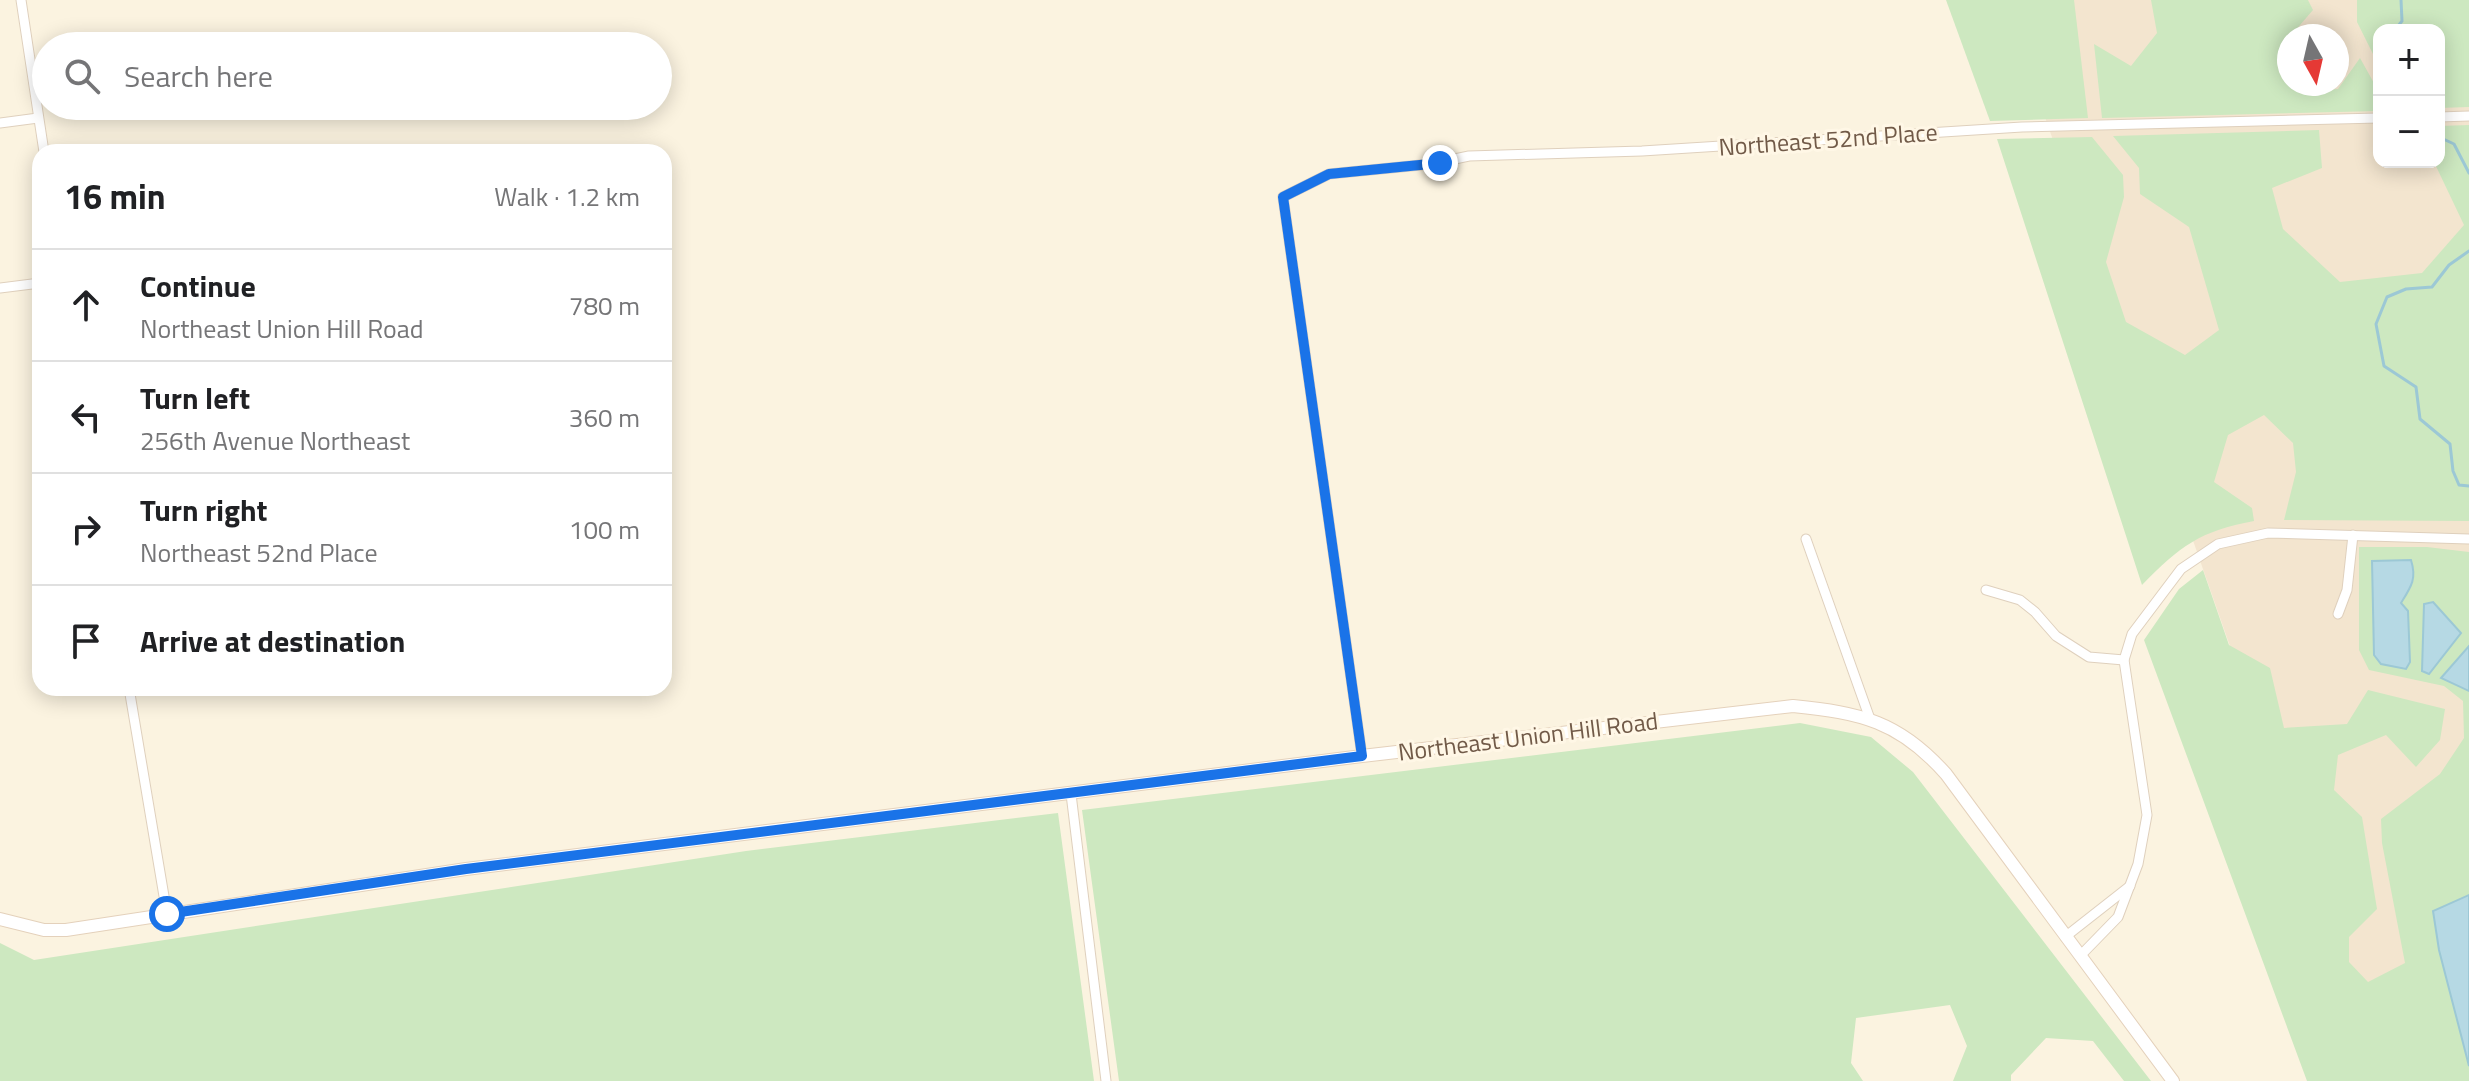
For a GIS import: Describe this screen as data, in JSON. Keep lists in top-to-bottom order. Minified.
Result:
{"streets":{"street":["Northeast 52nd Place","Northeast Union Hill Road"]},"crossings":[["Northeast 52nd Place","Northeast Union Hill Road"]],"north":"bottom","page":{"map_buttons":["+","−"],"search":"Search here","heading":["16 min","Walk · 1.2 km"],"list":[["Continue","Northeast Union Hill Road","780 m"],["Turn left","256th Avenue Northeast","360 m"],["Turn right","Northeast 52nd Place","100 m"],"Arrive at destination"]}}
